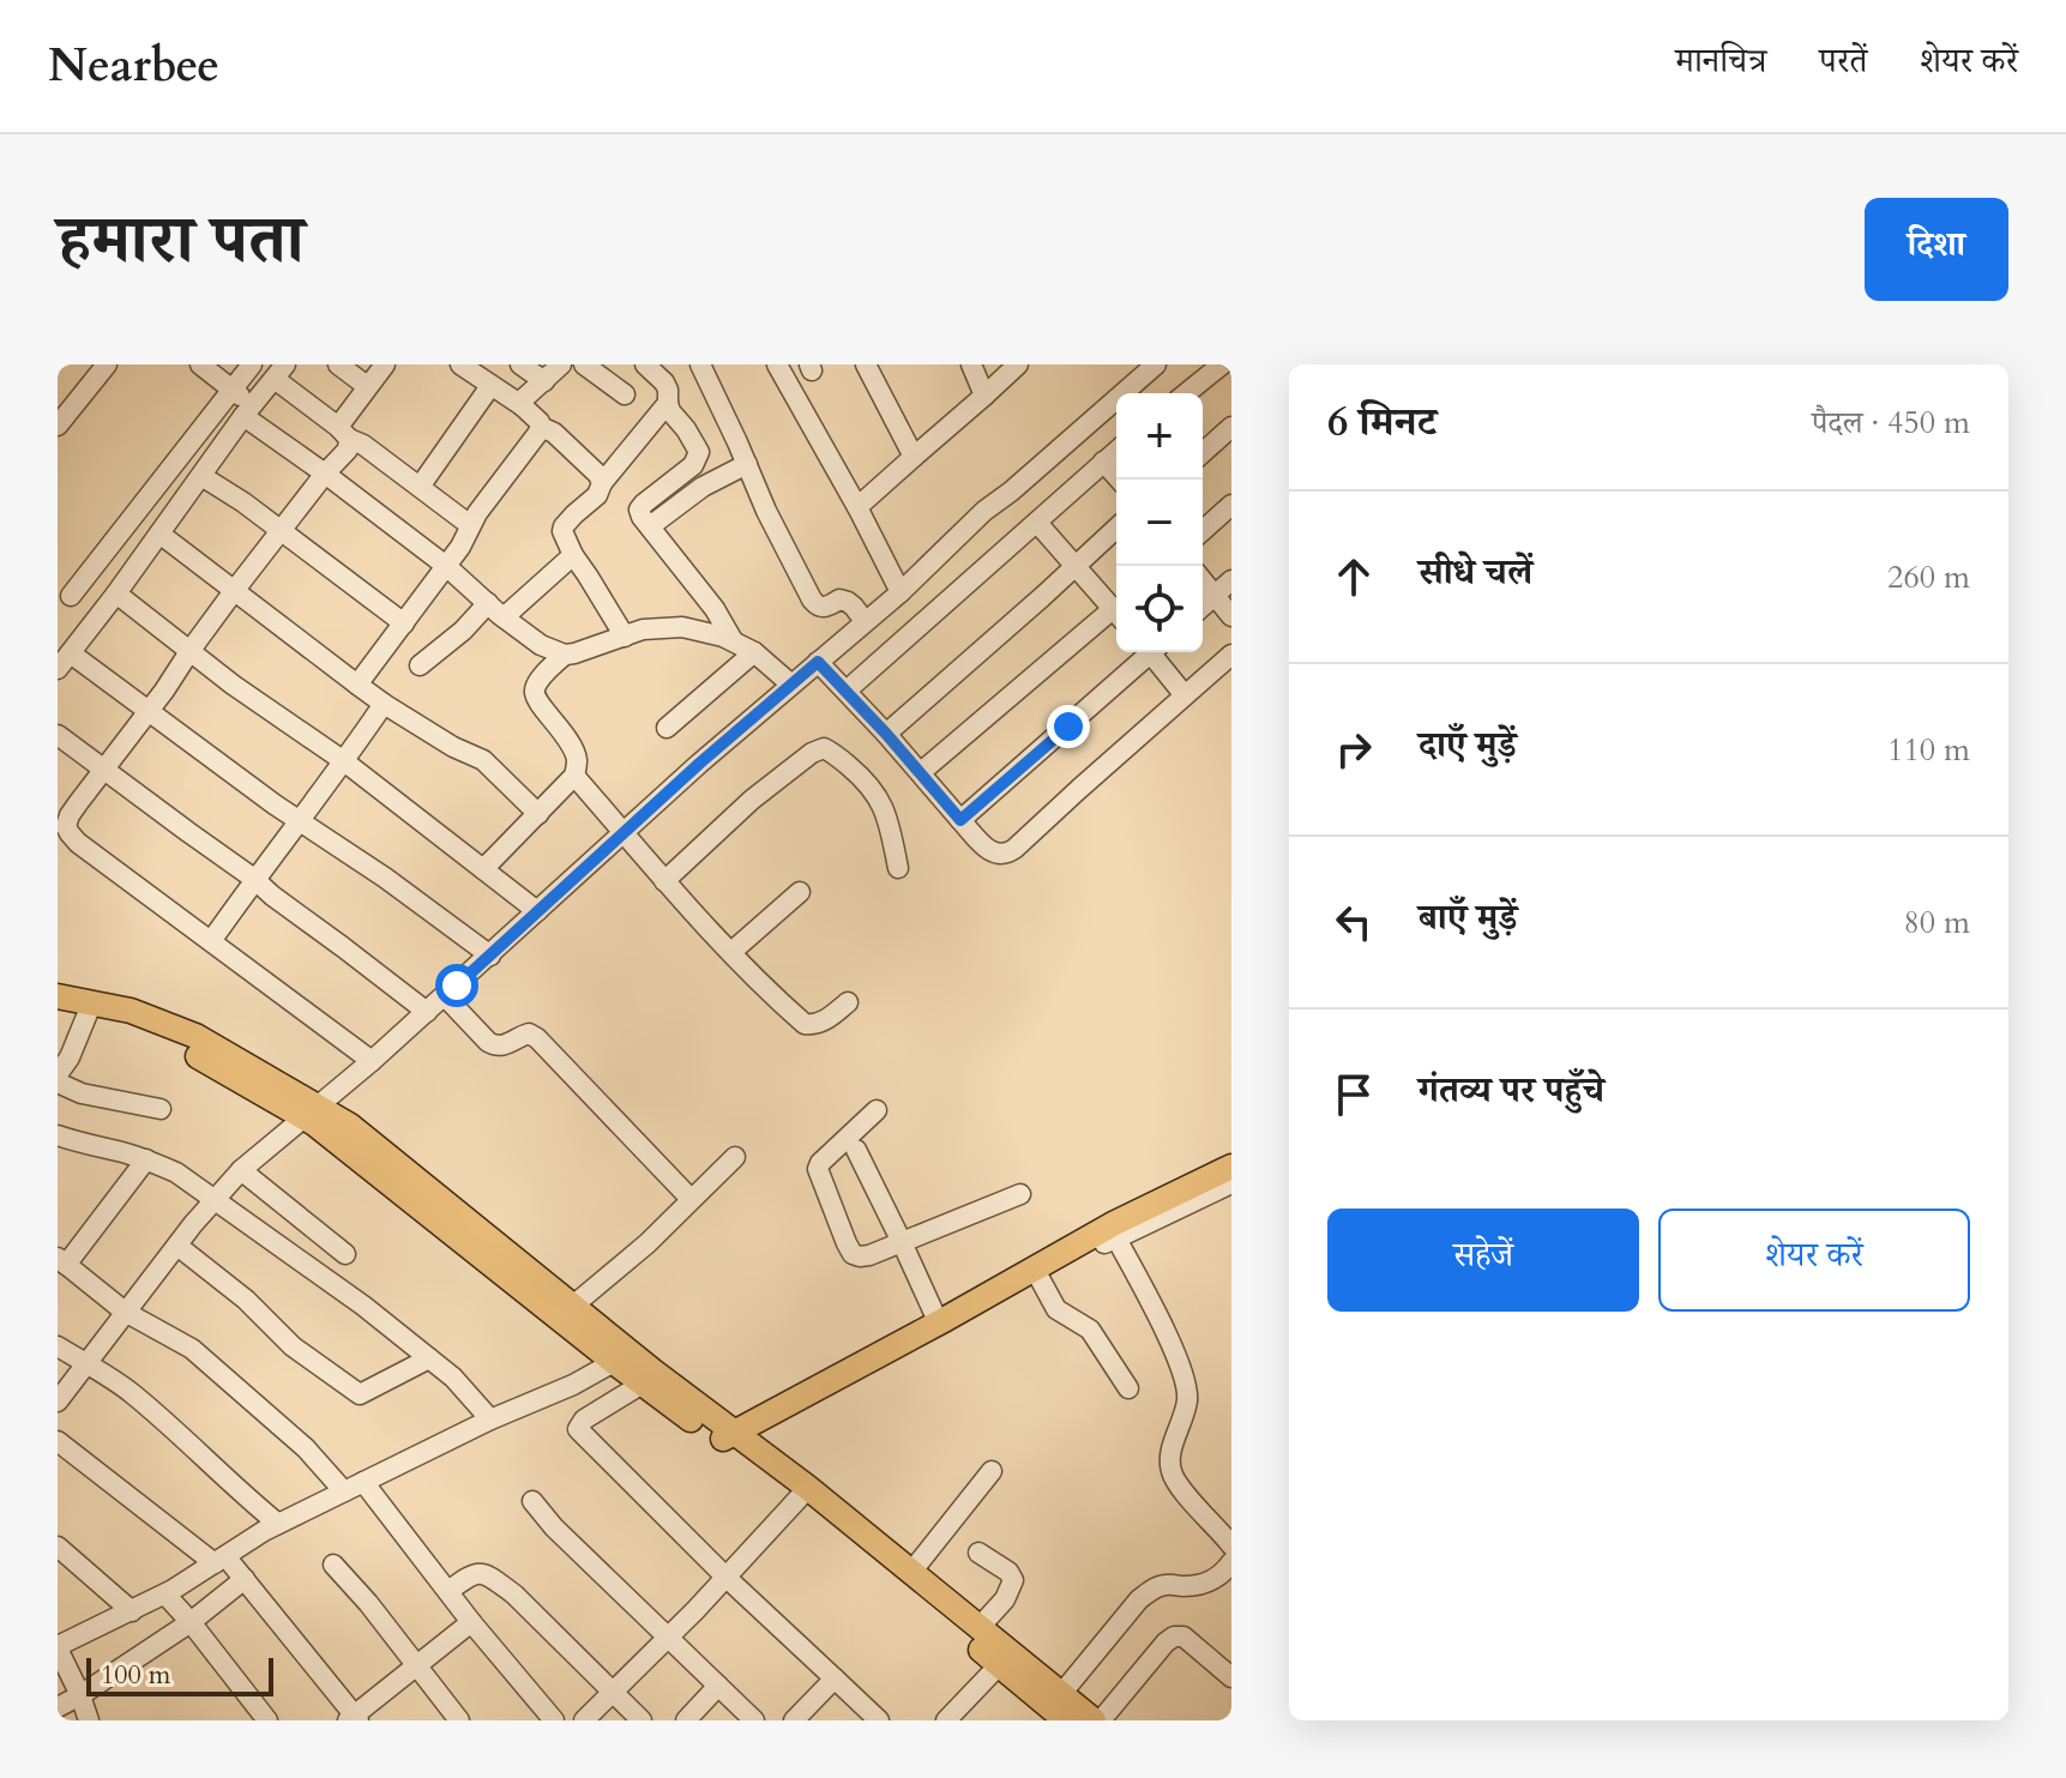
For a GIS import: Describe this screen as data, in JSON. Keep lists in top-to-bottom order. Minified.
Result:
{"scale_bar":"100 m","page":{"header":"Nearbee","nav":["मानचित्र","परतें","शेयर करें"],"title":"हमारा पता","buttons":["दिशा",["सहेजें","शेयर करें"]],"heading":["6 मिनट","पैदल · 450 m"],"map_buttons":["+","−"],"list":[["सीधे चलें","260 m"],["दाएँ मुड़ें","110 m"],["बाएँ मुड़ें","80 m"],"गंतव्य पर पहुँचे"],"scale":"100 m"}}
